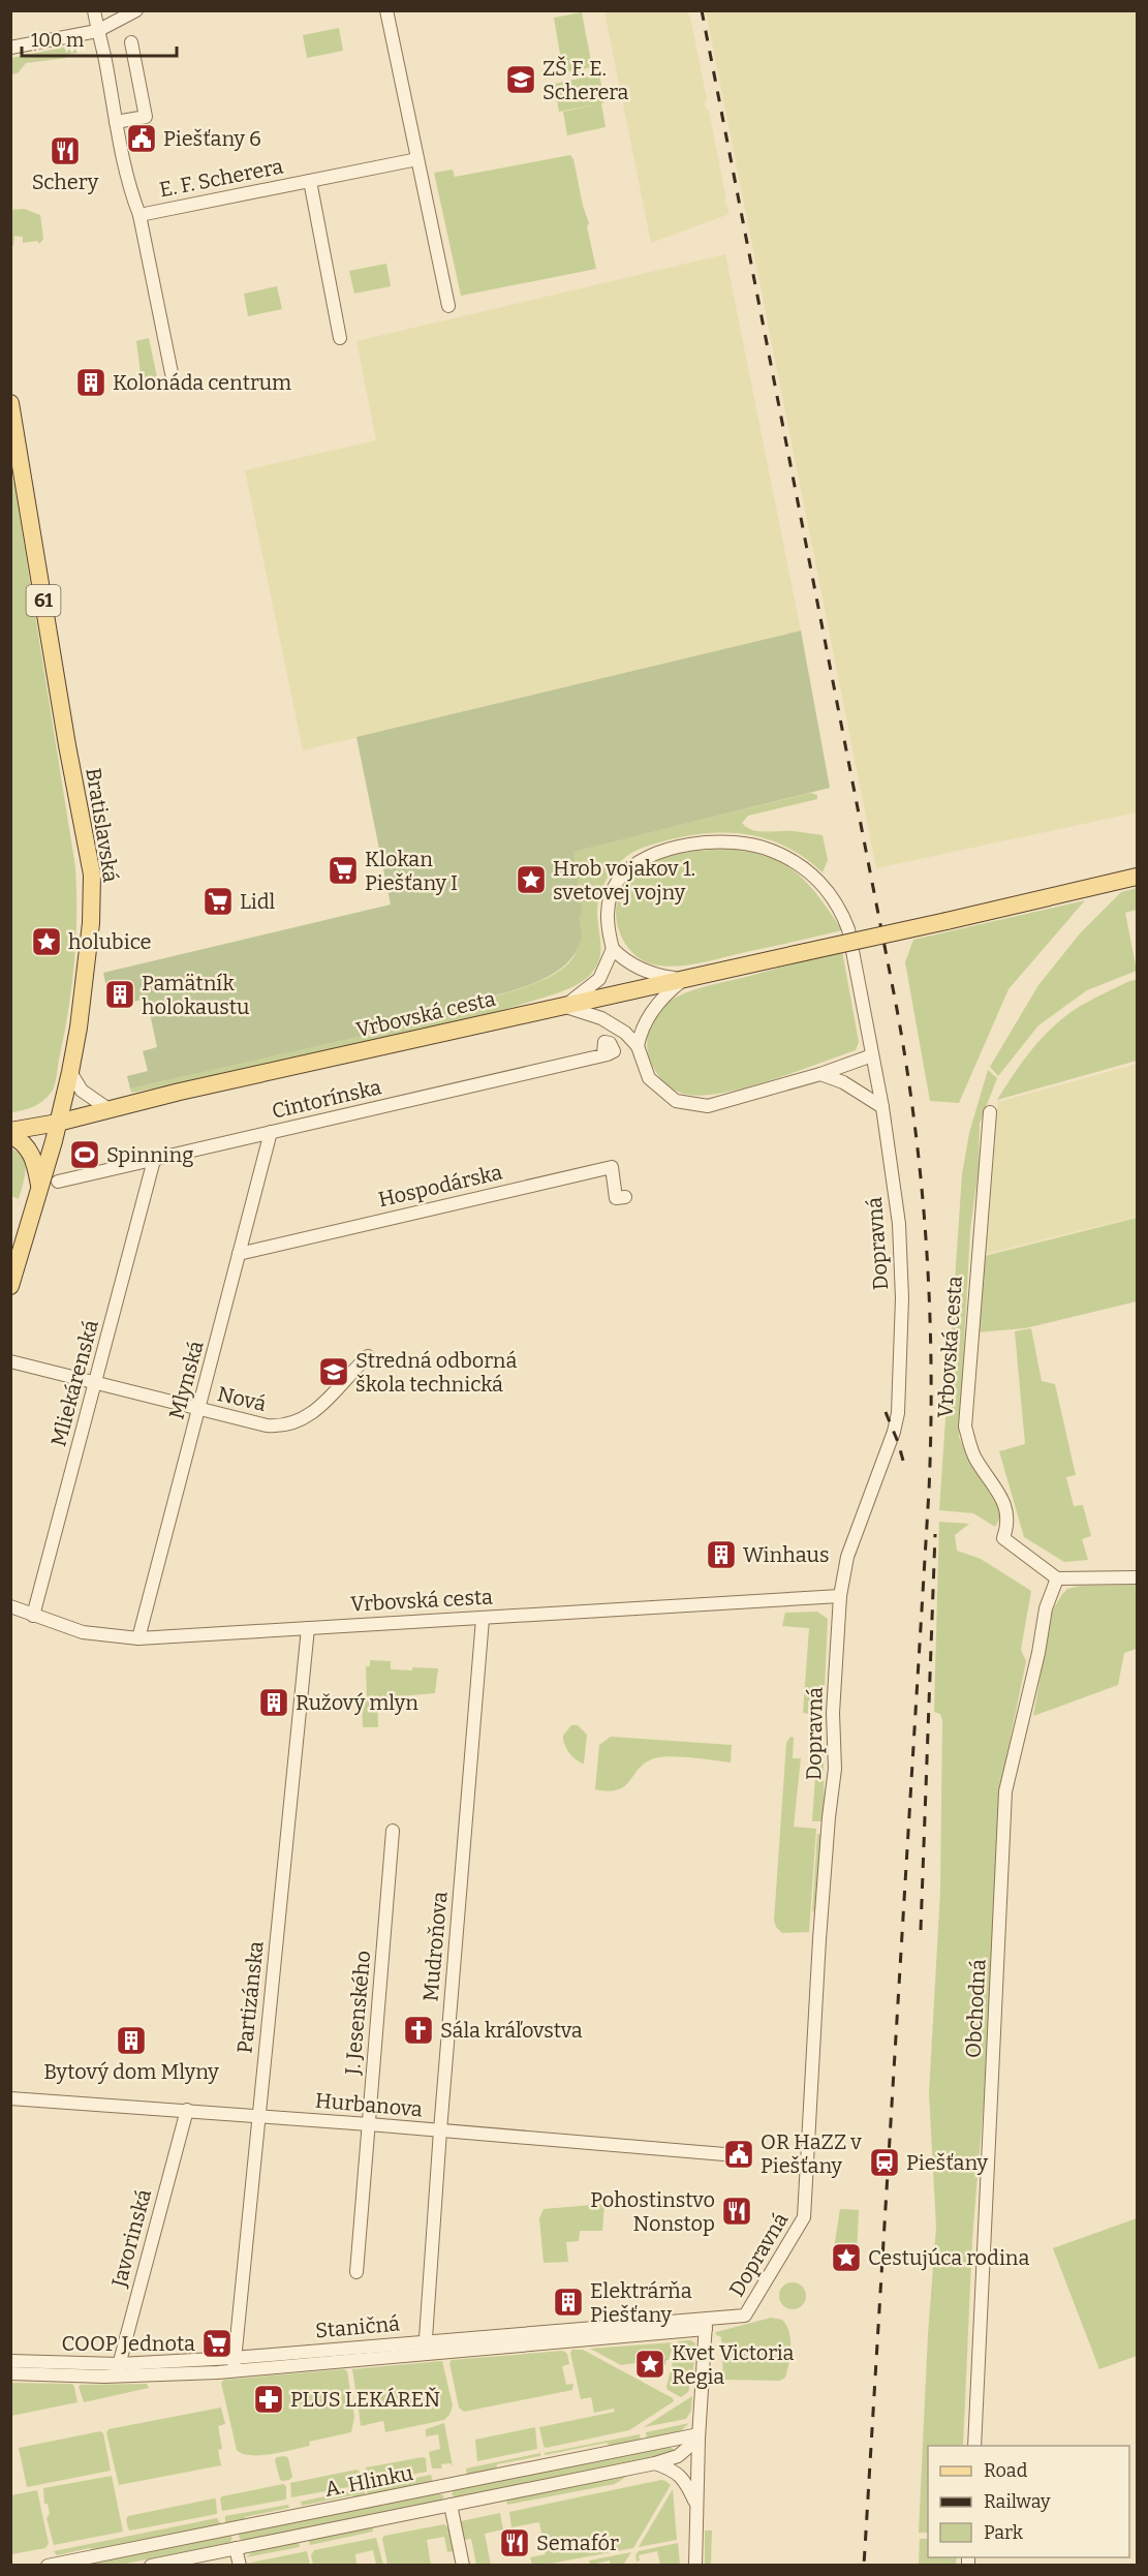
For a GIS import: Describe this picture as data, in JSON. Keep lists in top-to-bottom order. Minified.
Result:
{"streets":{"main road":["61","Bratislavská","Vrbovská cesta"],"street":["E. F. Scherera","Cintorínska","Hospodárska","Dopravná","Mlynská","Mliekárenská","Nová","Mudroňova","Partizánska","Obchodná","J. Jesenského","Hurbanova","Javorinská","Staničná","A. Hlinku"]},"crossings":[["Bratislavská","Vrbovská cesta"],["Vrbovská cesta","Dopravná"],["Vrbovská cesta","Mlynská"],["Vrbovská cesta","Mliekárenská"],["Vrbovská cesta","Mudroňova"],["Vrbovská cesta","Partizánska"],["Vrbovská cesta","Obchodná"],["Cintorínska","Mlynská"],["Cintorínska","Mliekárenská"],["Hospodárska","Mlynská"],["Dopravná","Staničná"],["Mlynská","Nová"],["Mliekárenská","Nová"],["Mudroňova","Hurbanova"],["Mudroňova","Staničná"],["Partizánska","Hurbanova"],["Partizánska","Staničná"],["J. Jesenského","Hurbanova"],["Hurbanova","Javorinská"],["Javorinská","Staničná"]],"places":{"school or university":["ZŠ F. E. Scherera","Stredná odborná škola technická"],"public building":["Piešťany 6","OR HaZZ v Piešťany"],"restaurant":["Schery","Pohostinstvo Nonstop","Semafór"],"building":["Kolonáda centrum","Pamätník holokaustu","Winhaus","Ružový mlyn","Bytový dom Mlyny","Elektrárňa Piešťany"],"supermarket":["Klokan Piešťany I","Lidl","COOP Jednota"],"place":["Hrob vojakov 1. svetovej vojny","holubice","Cestujúca rodina","Kvet Victoria Regia"],"sports":["Spinning"],"church":["Sála kráľovstva"],"station":["Piešťany"],"pharmacy":["PLUS LEKÁREŇ"]},"legend":["Road","Railway","Park"],"scale_bar":"100 m"}
